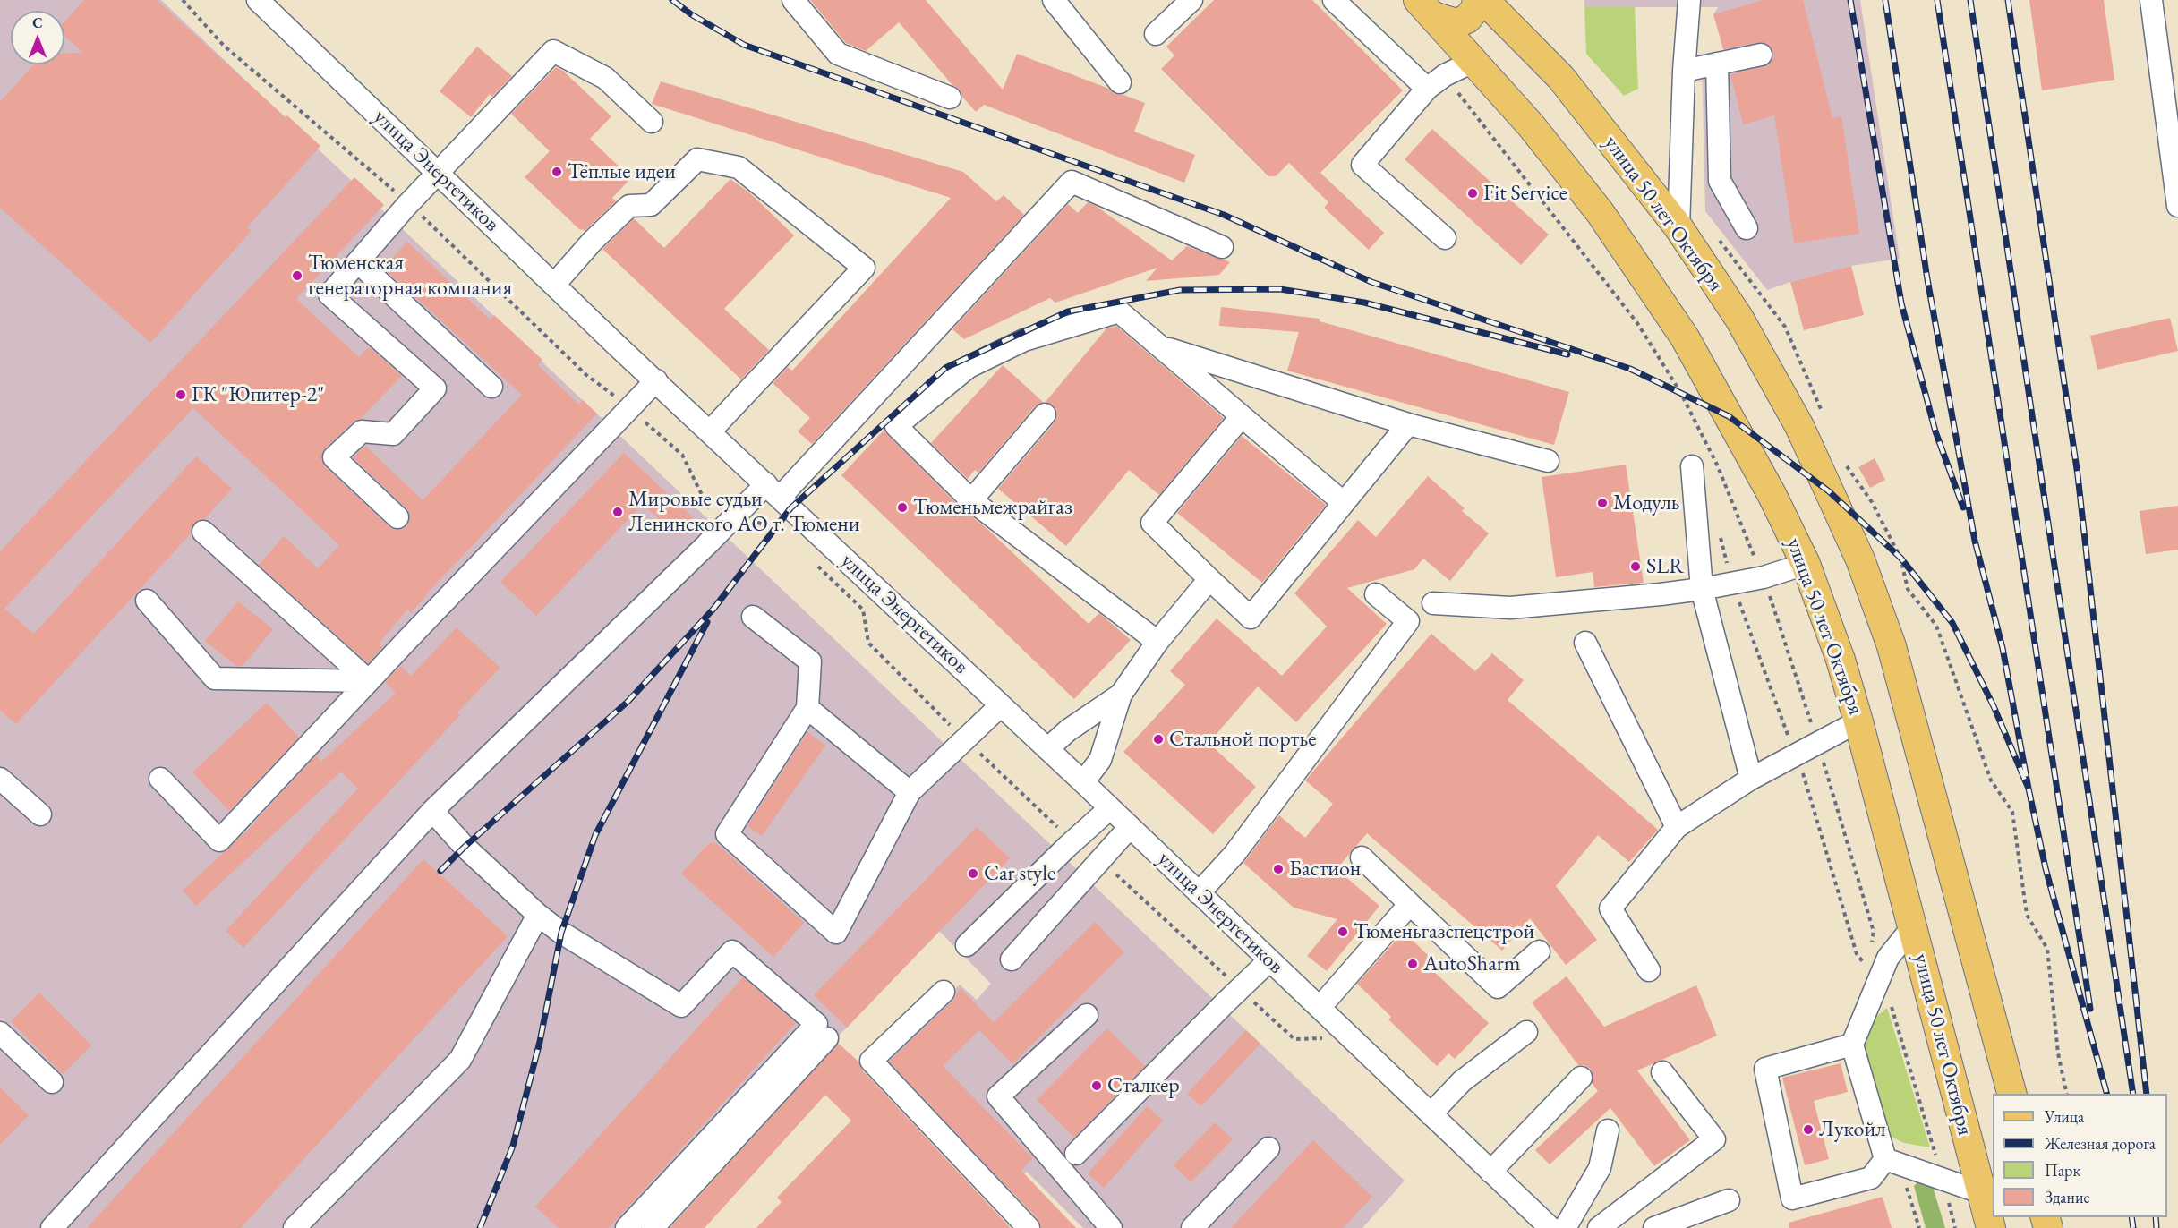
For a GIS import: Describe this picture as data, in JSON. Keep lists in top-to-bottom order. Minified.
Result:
{"streets":{"main road":["улица 50 лет Октября"],"street":["улица Энергетиков"]},"places":["Тёплые идеи","Fit Service","Тюменская генераторная компания","ГК \"Юпитер-2\"","Модуль","Тюменьмежрайгаз","Мировые судьи Ленинского АО т. Тюмени","SLR","Стальной портье","Бастион","Car style","Тюменьгазспецстрой","AutoSharm","Сталкер","Лукойл"],"legend":["Улица","Железная дорога","Парк","Здание"],"north":"top"}
